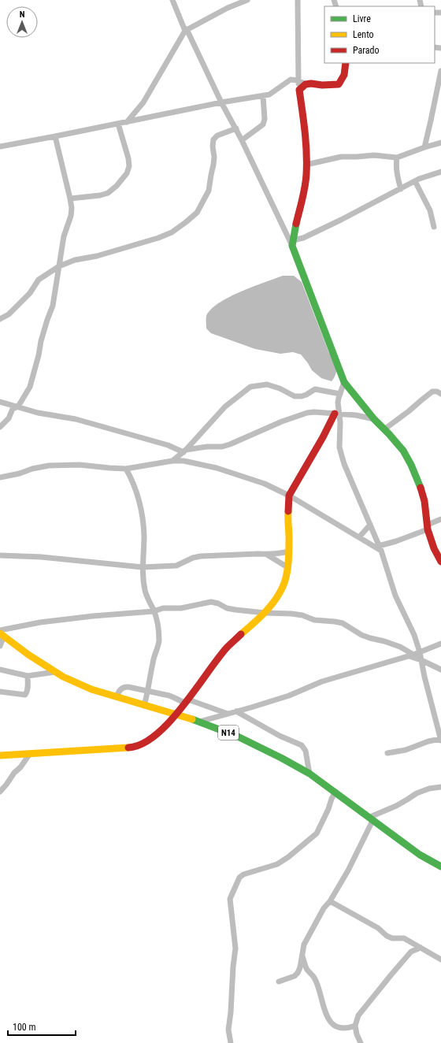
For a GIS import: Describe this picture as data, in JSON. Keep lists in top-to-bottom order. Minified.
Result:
{"streets":{"street":["N14"]},"legend":["Livre","Lento","Parado"],"scale_bar":"100 m","north":"top"}
